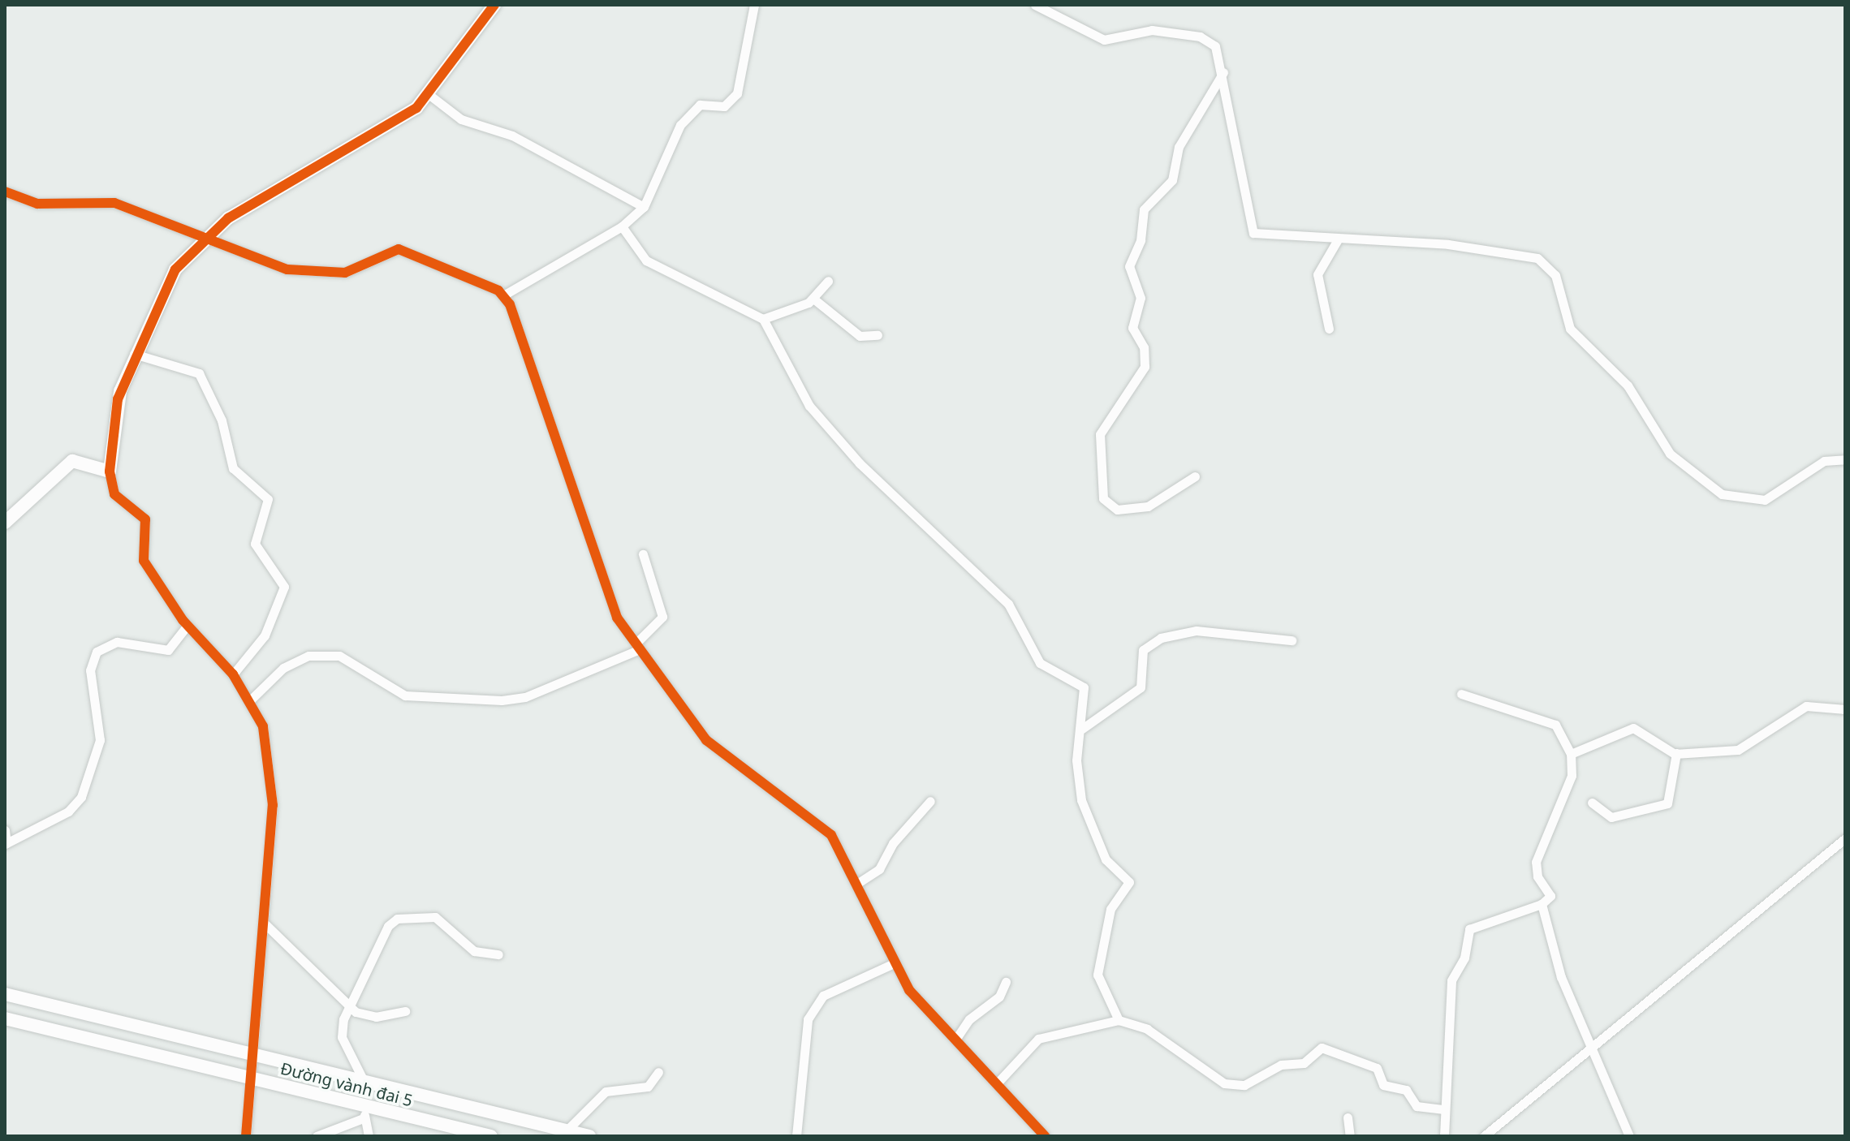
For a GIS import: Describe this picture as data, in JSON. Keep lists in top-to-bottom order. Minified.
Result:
{"streets":{"main road":["Đường vành đai 5"]}}
